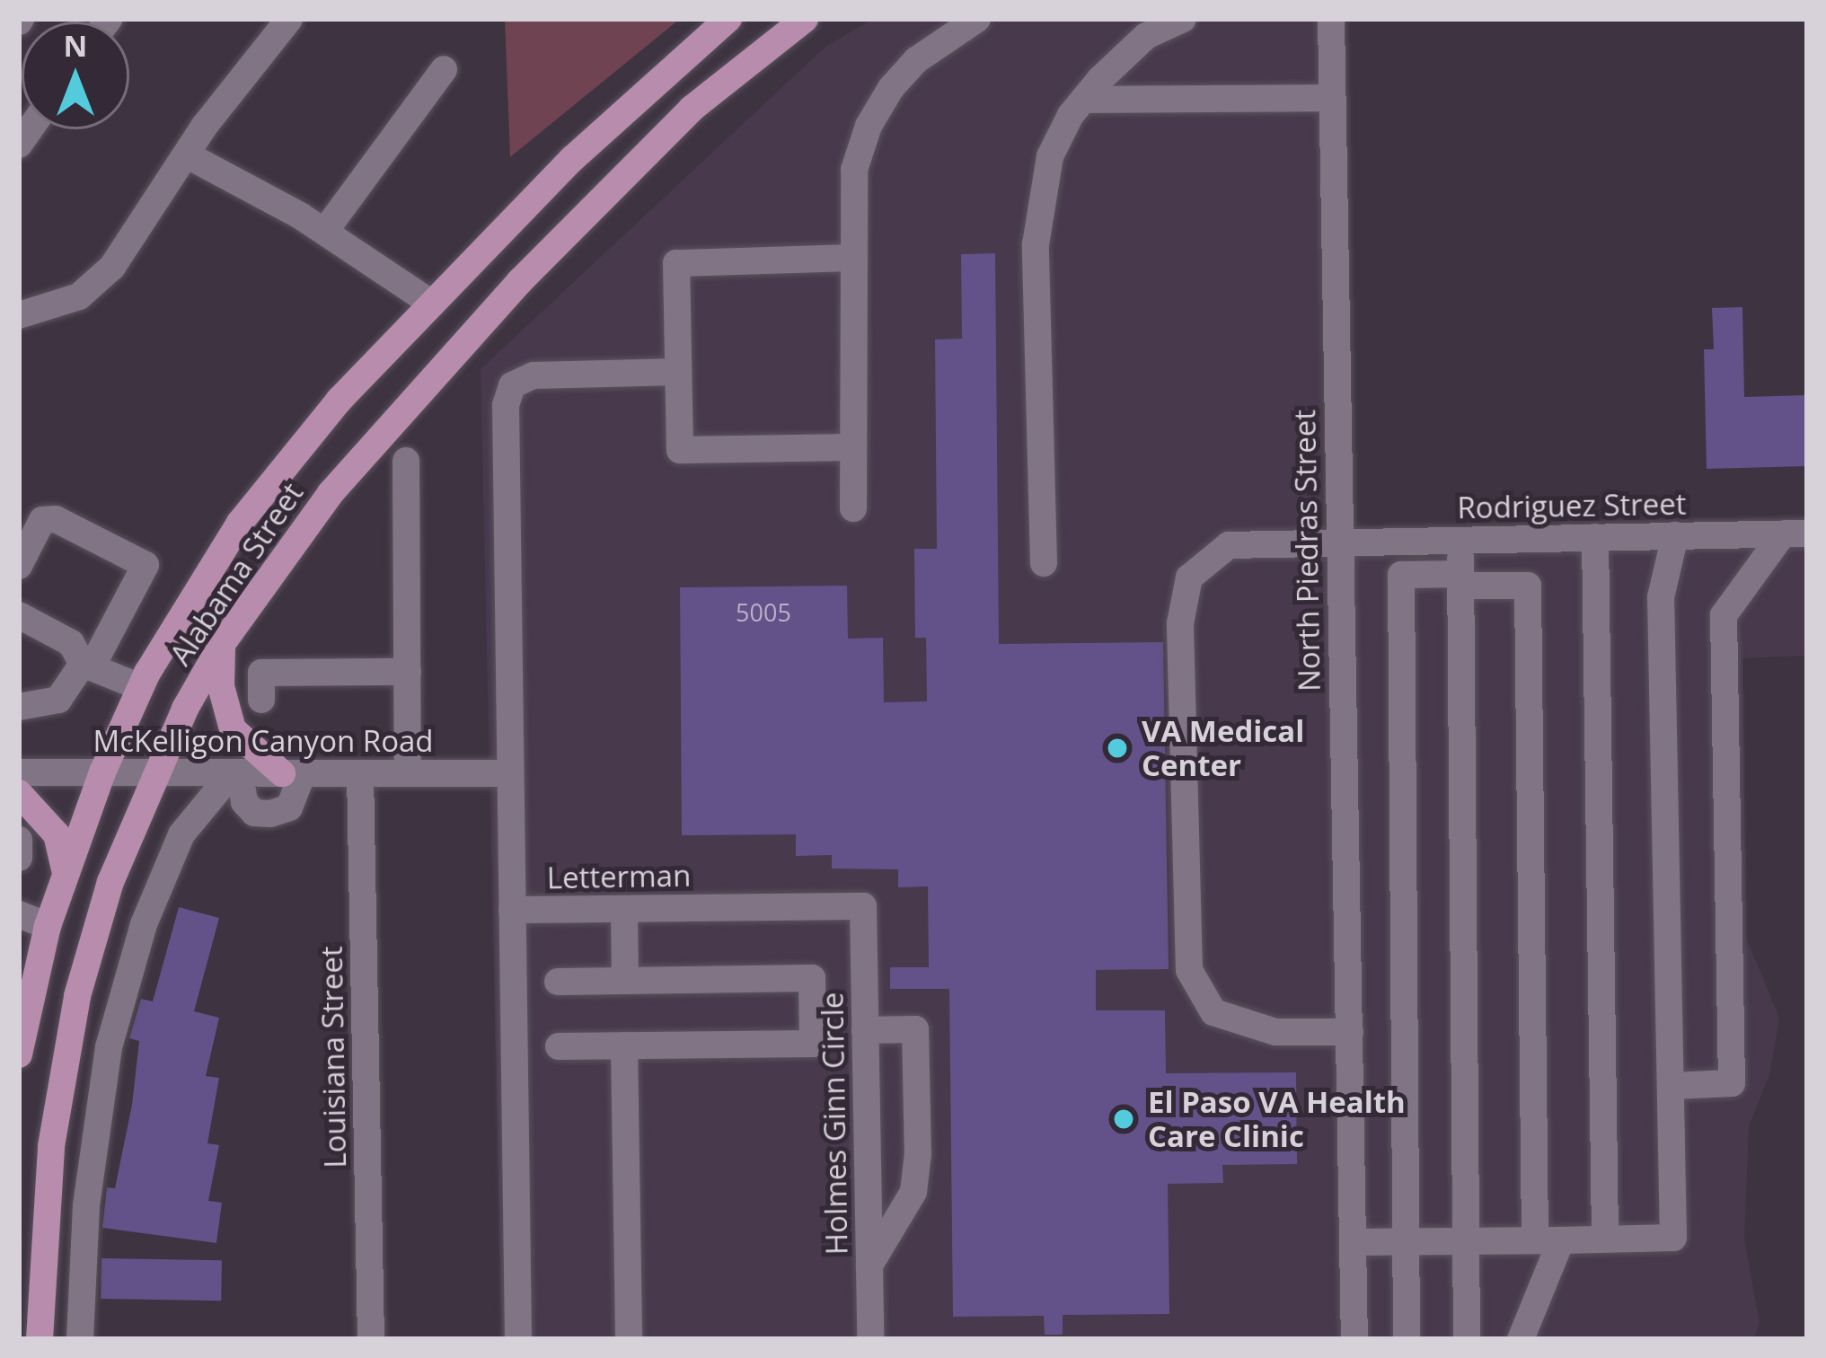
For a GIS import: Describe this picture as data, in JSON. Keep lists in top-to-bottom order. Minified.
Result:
{"streets":{"main road":["Alabama Street"],"street":["Rodriguez Street","North Piedras Street","McKelligon Canyon Road","Letterman","Louisiana Street","Holmes Ginn Circle"]},"crossings":[["Rodriguez Street","North Piedras Street"],["Alabama Street","McKelligon Canyon Road"],["McKelligon Canyon Road","Letterman"],["McKelligon Canyon Road","Louisiana Street"],["Letterman","Holmes Ginn Circle"]],"places":["VA Medical Center","El Paso VA Health Care Clinic"],"house_numbers":["5005"],"north":"top"}
